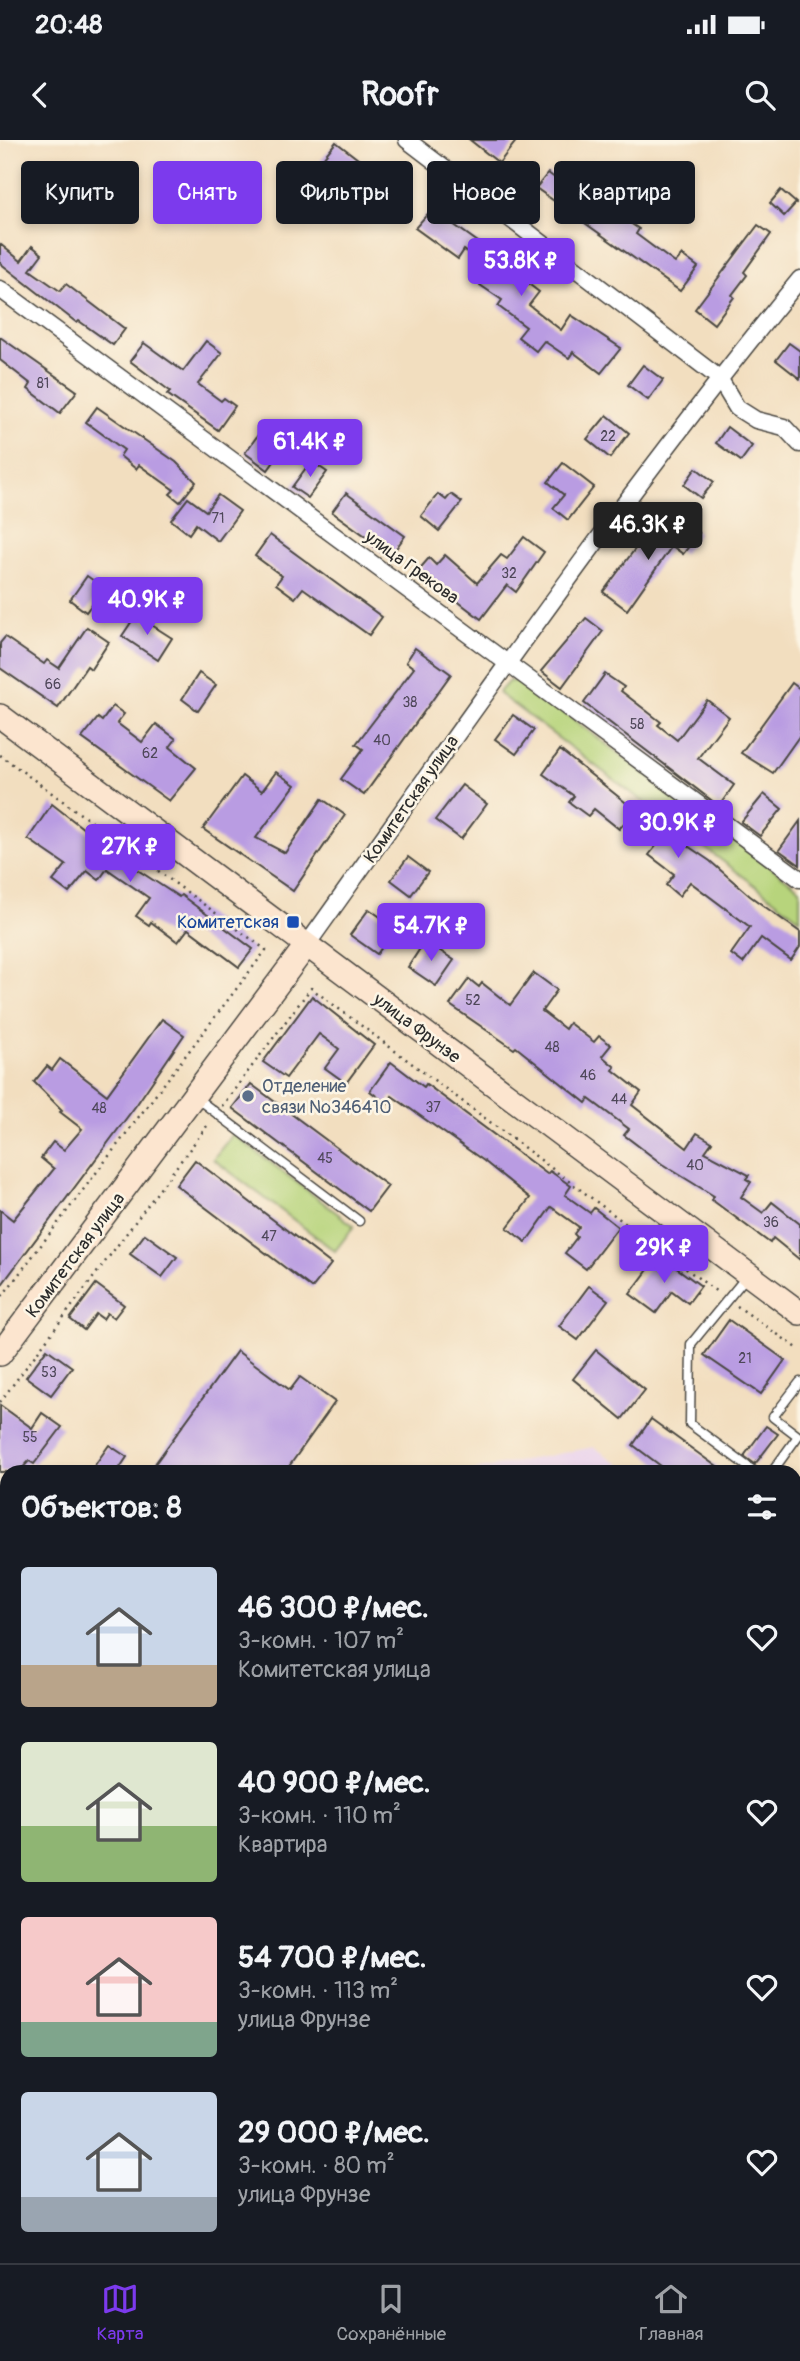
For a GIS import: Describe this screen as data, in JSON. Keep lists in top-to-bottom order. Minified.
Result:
{"streets":{"street":["улица Грекова","Комитетская улица","улица Фрунзе"]},"crossings":[["улица Грекова","Комитетская улица"],["Комитетская улица","улица Фрунзе"]],"places":{"transit":["Комитетская"],"other":["Отделение связи №346410"]},"house_numbers":["81","22","71","32","66","38","58","40","62","52","48","46","44","37","48","45","40","36","47","21","53","55"],"page":{"status":"20:48","header":"Roofr","chip":["Купить","Снять","Фильтры","Новое","Квартира"],"price":["53.8K ₽","61.4K ₽","46.3K ₽","40.9K ₽","30.9K ₽","27K ₽","54.7K ₽","29K ₽"],"heading":"Объектов: 8","list":[{"name":"46 300 ₽/мес.","note":"3-комн. · 107 m² · Комитетская улица"},{"name":"40 900 ₽/мес.","note":"3-комн. · 110 m² · Квартира"},{"name":"54 700 ₽/мес.","note":"3-комн. · 113 m² · улица Фрунзе"},{"name":"29 000 ₽/мес.","note":"3-комн. · 80 m² · улица Фрунзе"}],"tabs":["Карта","Сохранённые","Главная"]}}
